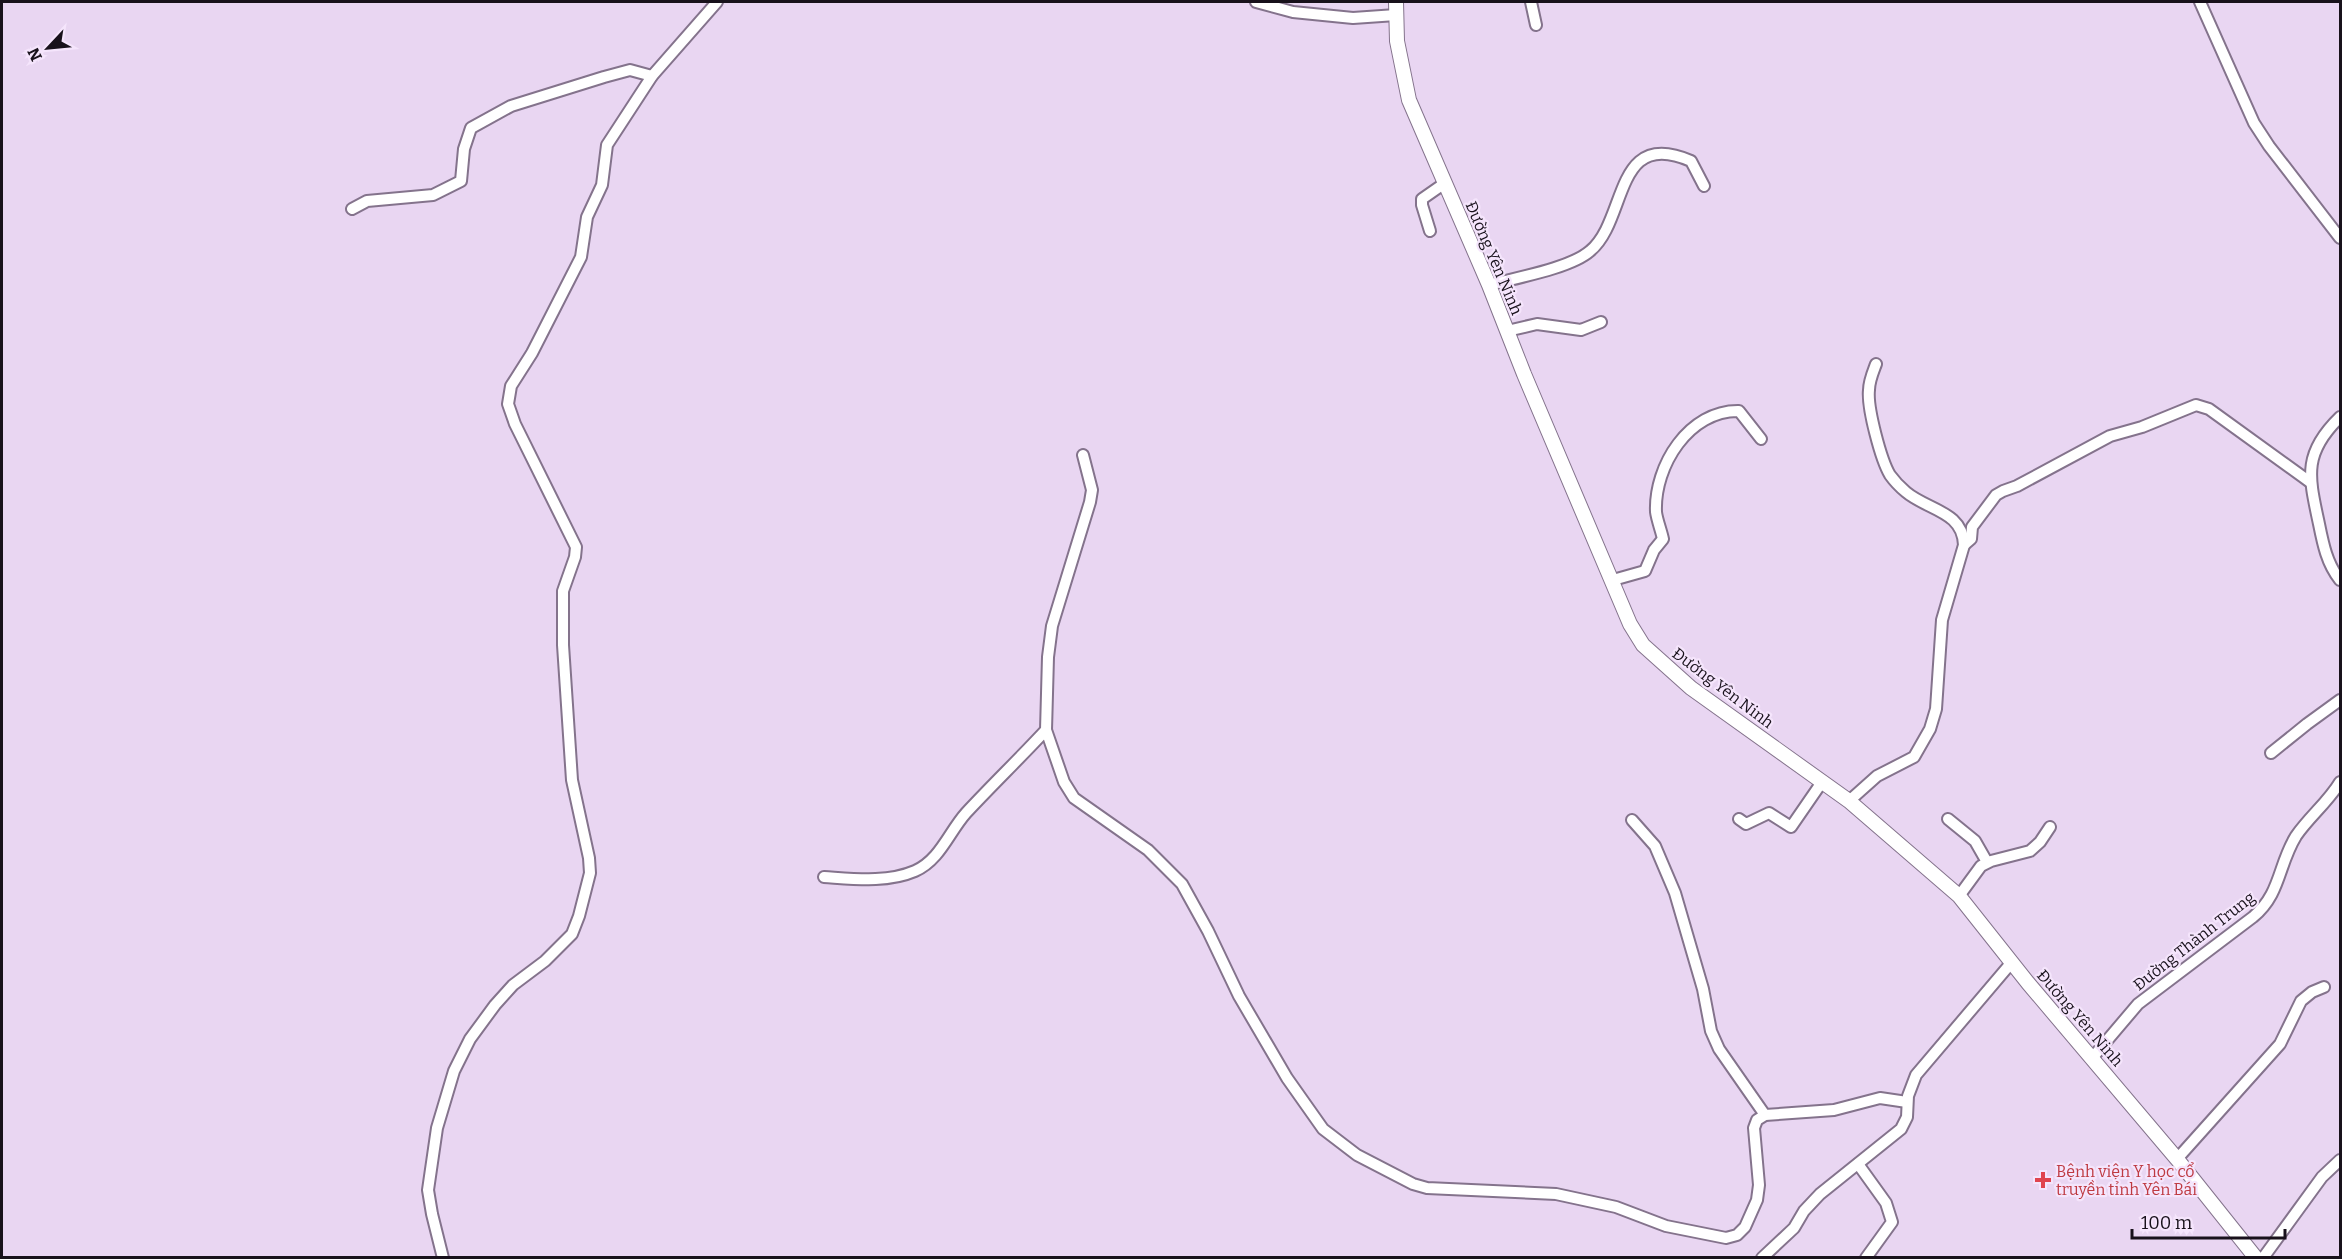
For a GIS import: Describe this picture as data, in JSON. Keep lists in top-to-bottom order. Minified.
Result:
{"streets":{"main road":["Đường Yên Ninh"],"street":["Đường Thành Trung"]},"crossings":[["Đường Yên Ninh","Đường Thành Trung"]],"places":{"health":["Bệnh viện Y học cổ truyền tỉnh Yên Bái"]},"scale_bar":"100 m","north":"bottom left"}
